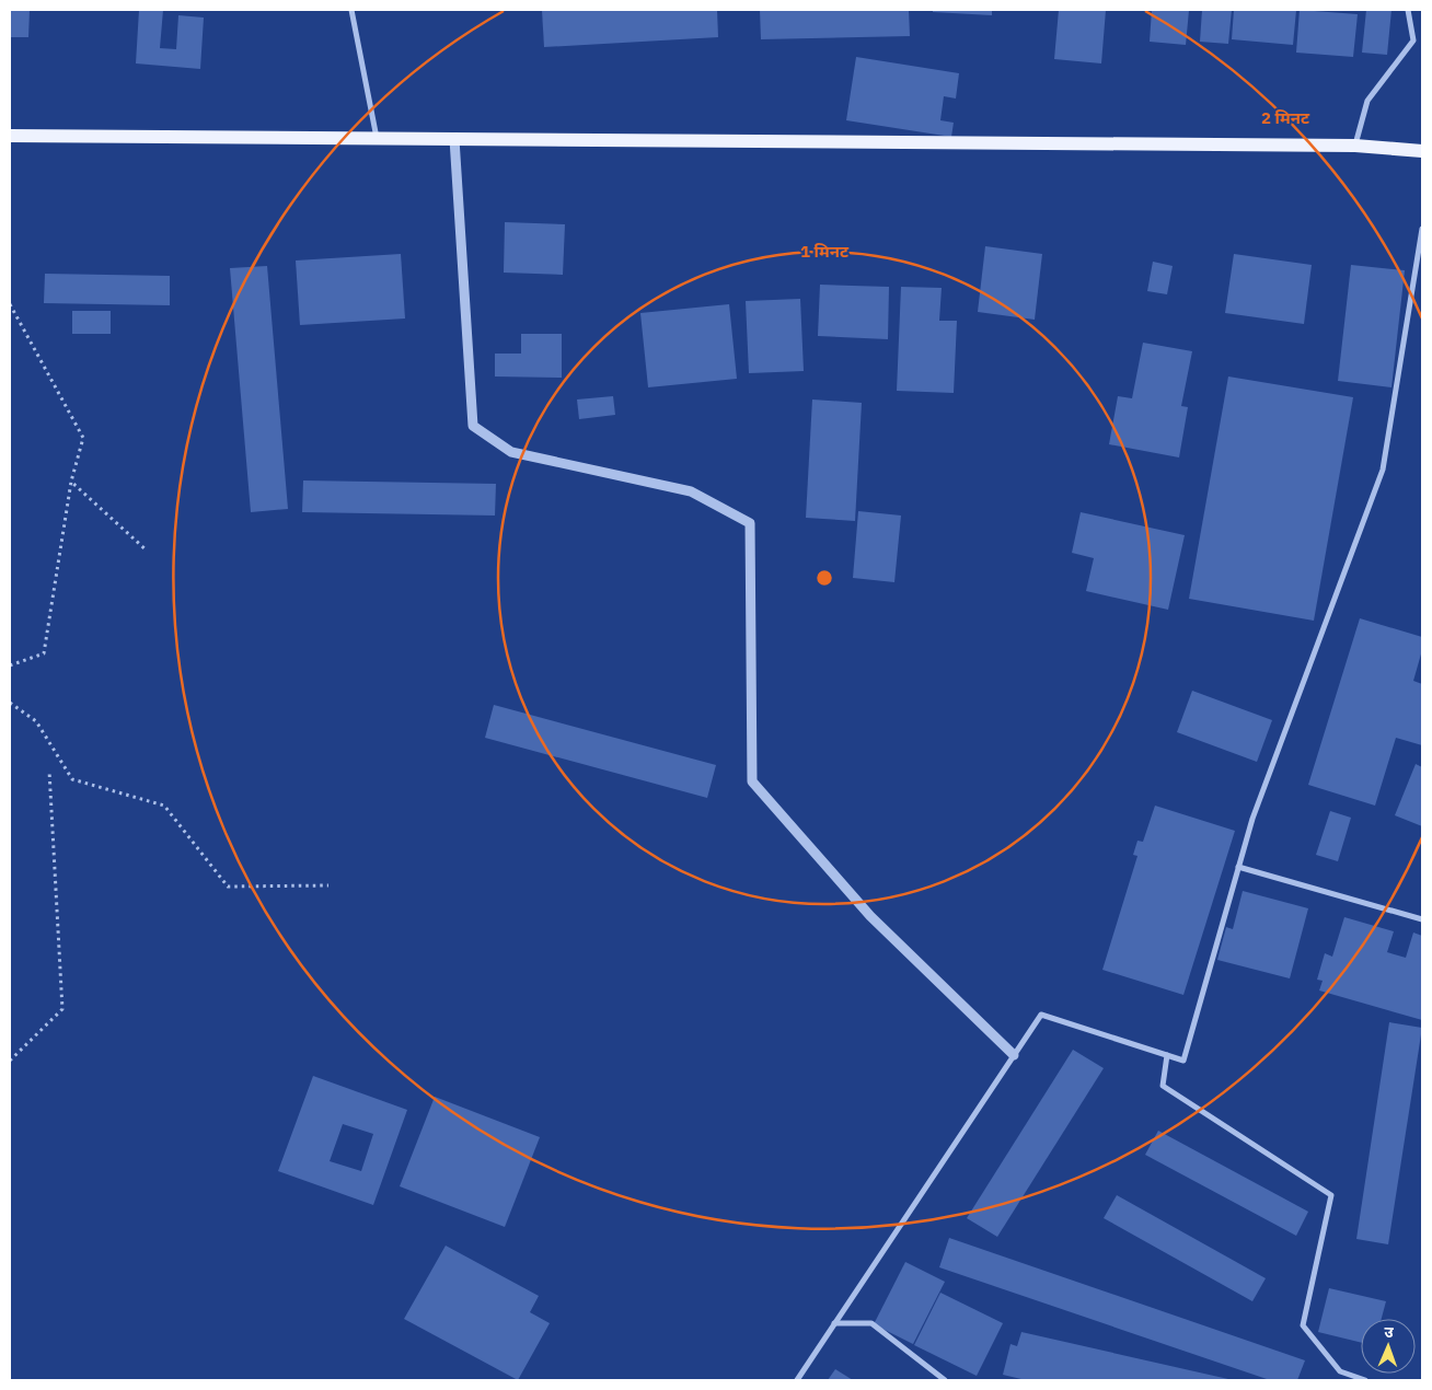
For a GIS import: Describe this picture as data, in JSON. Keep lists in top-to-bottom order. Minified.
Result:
{"north":"top","rings":["2 मिनट","1 मिनट"]}
